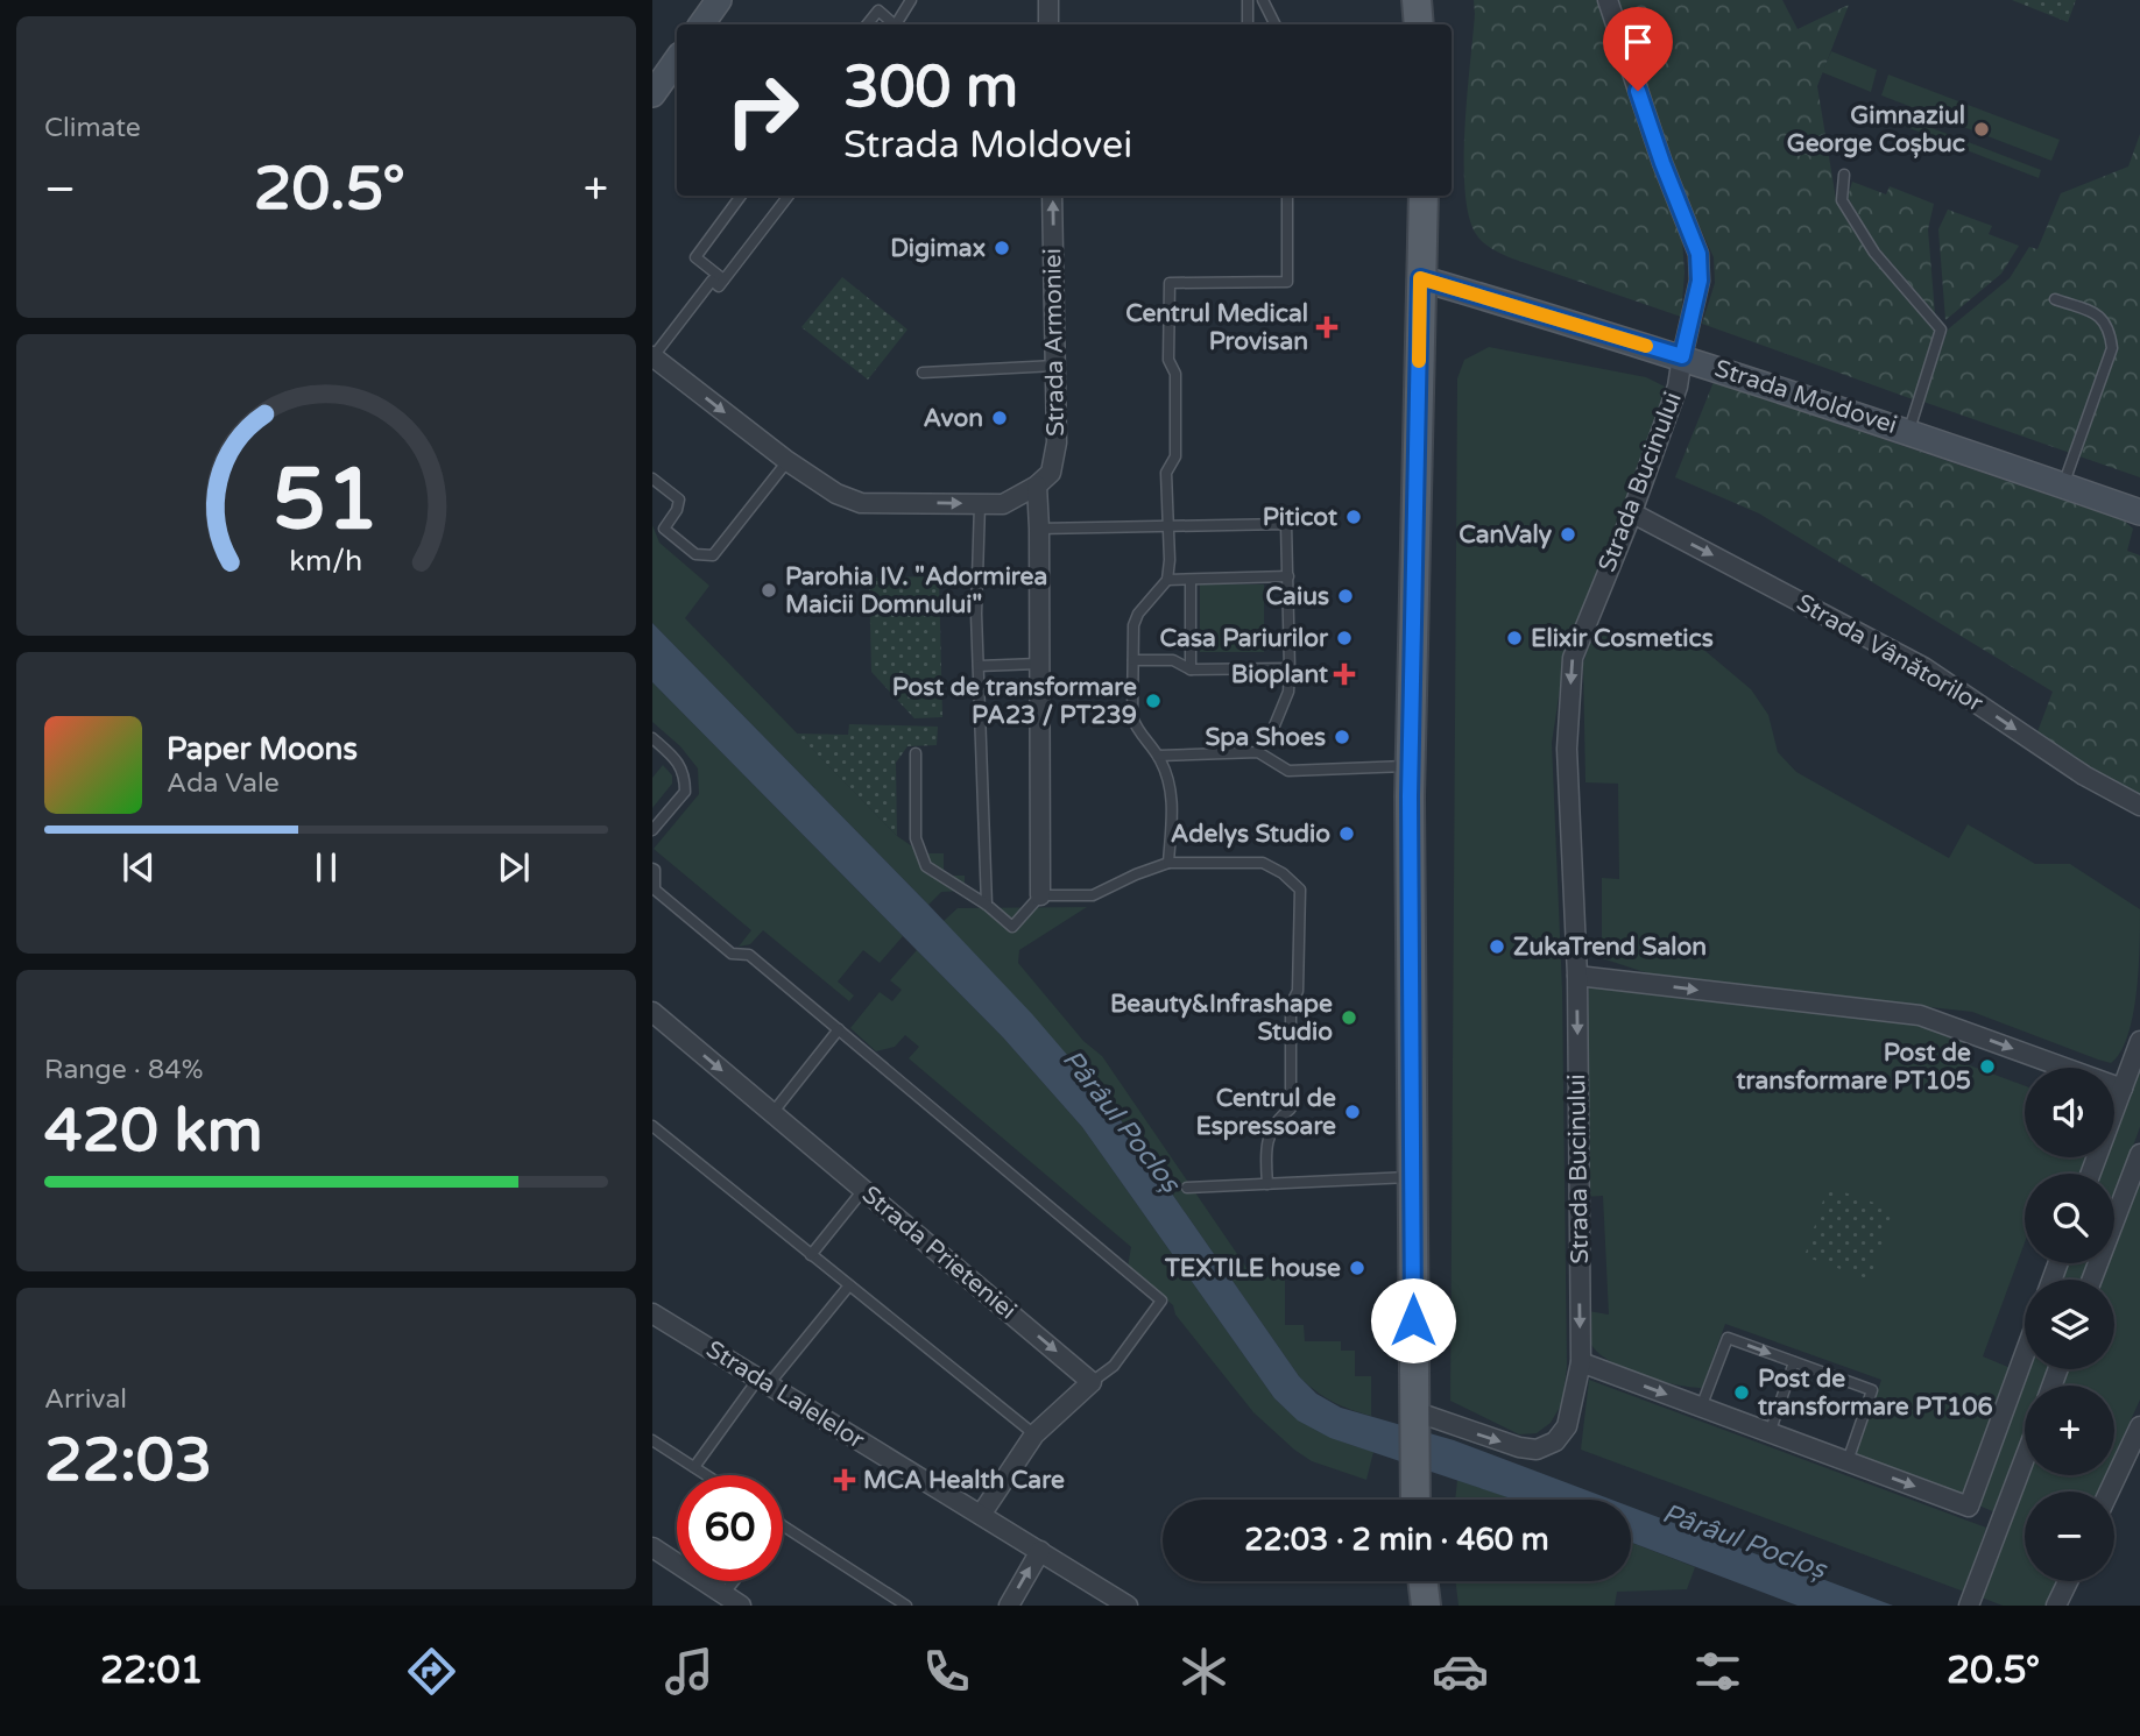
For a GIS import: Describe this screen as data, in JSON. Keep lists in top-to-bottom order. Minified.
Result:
{"streets":{"street":["Strada Armoniei","Strada Moldovei","Strada Bucinului","Strada Vânătorilor","Strada Prieteniei","Strada Lalelelor"]},"crossings":[["Strada Moldovei","Strada Bucinului"],["Strada Bucinului","Strada Vânătorilor"]],"one_way":["Strada Armoniei","Strada Vânătorilor","Strada Prieteniei"],"water":["Pârâul Pocloș"],"places":{"other":["Gimnaziul George Coșbuc","Digimax","Avon","Piticot","CanValy","Parohia IV. \"Adormirea Maicii Domnului\"","Caius","Casa Pariurilor","Elixir Cosmetics","Post de transformare PA23 / PT239","Spa Shoes","Adelys Studio","ZukaTrend Salon","Beauty&Infrashape Studio","Post de transformare PT105","Centrul de Espressoare","TEXTILE house","Post de transformare PT106"],"health":["Centrul Medical Provisan","Bioplant","MCA Health Care"]},"page":{"tile":["Climate",["Range · 84%","420 km"],["Arrival","22:03"]],"turn":["300 m","Strada Moldovei"],"heat":["−","20.5°","+"],"song":["Paper Moons","Ada Vale"],"map_buttons":["+","−"],"limit":"60","trip":"22:03 · 2 min · 460 m","tabs":["22:01","20.5°"],"gauge":["51","km/h"]}}
